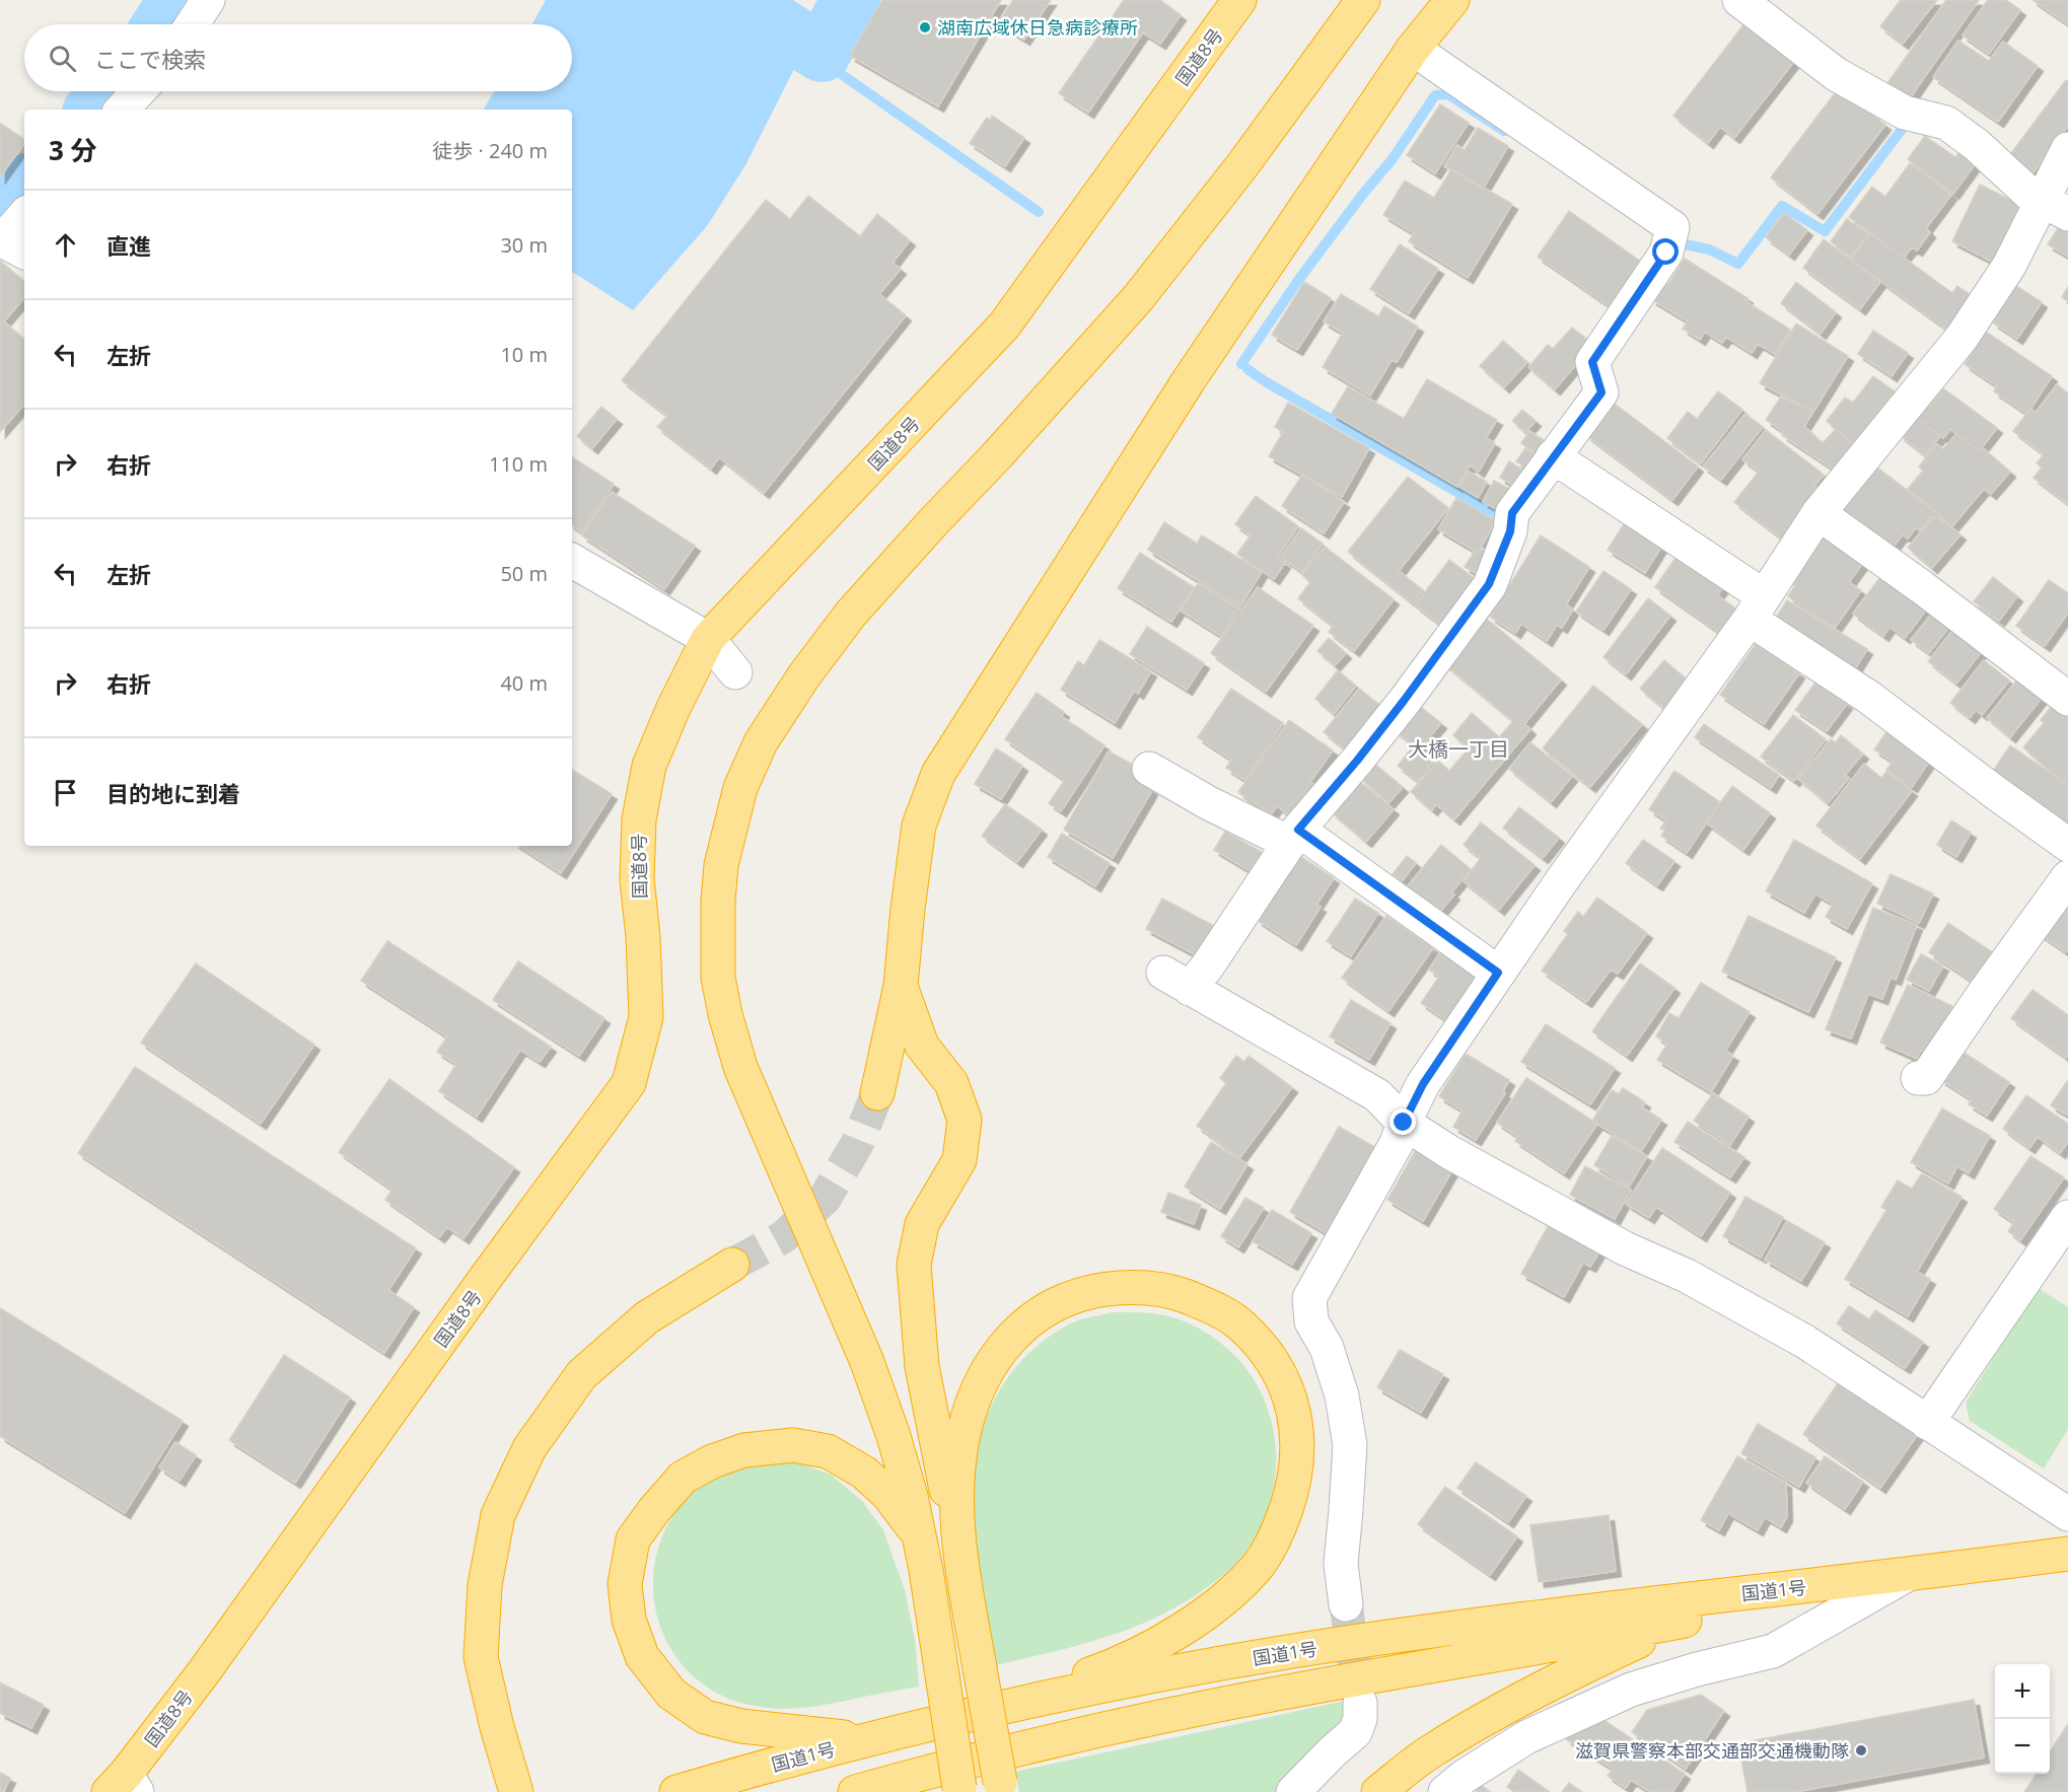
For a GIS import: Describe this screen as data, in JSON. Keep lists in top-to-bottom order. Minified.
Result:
{"streets":{"highway":["国道8号","国道1号"]},"districts":["大橋一丁目"],"places":["湖南広域休日急病診療所","滋賀県警察本部交通部交通機動隊"],"page":{"search":"ここで検索","heading":["3 分","徒歩 · 240 m"],"list":[["直進","30 m"],["左折","10 m"],["右折","110 m"],["左折","50 m"],["右折","40 m"],"目的地に到着"],"map_buttons":["+","−"]}}
